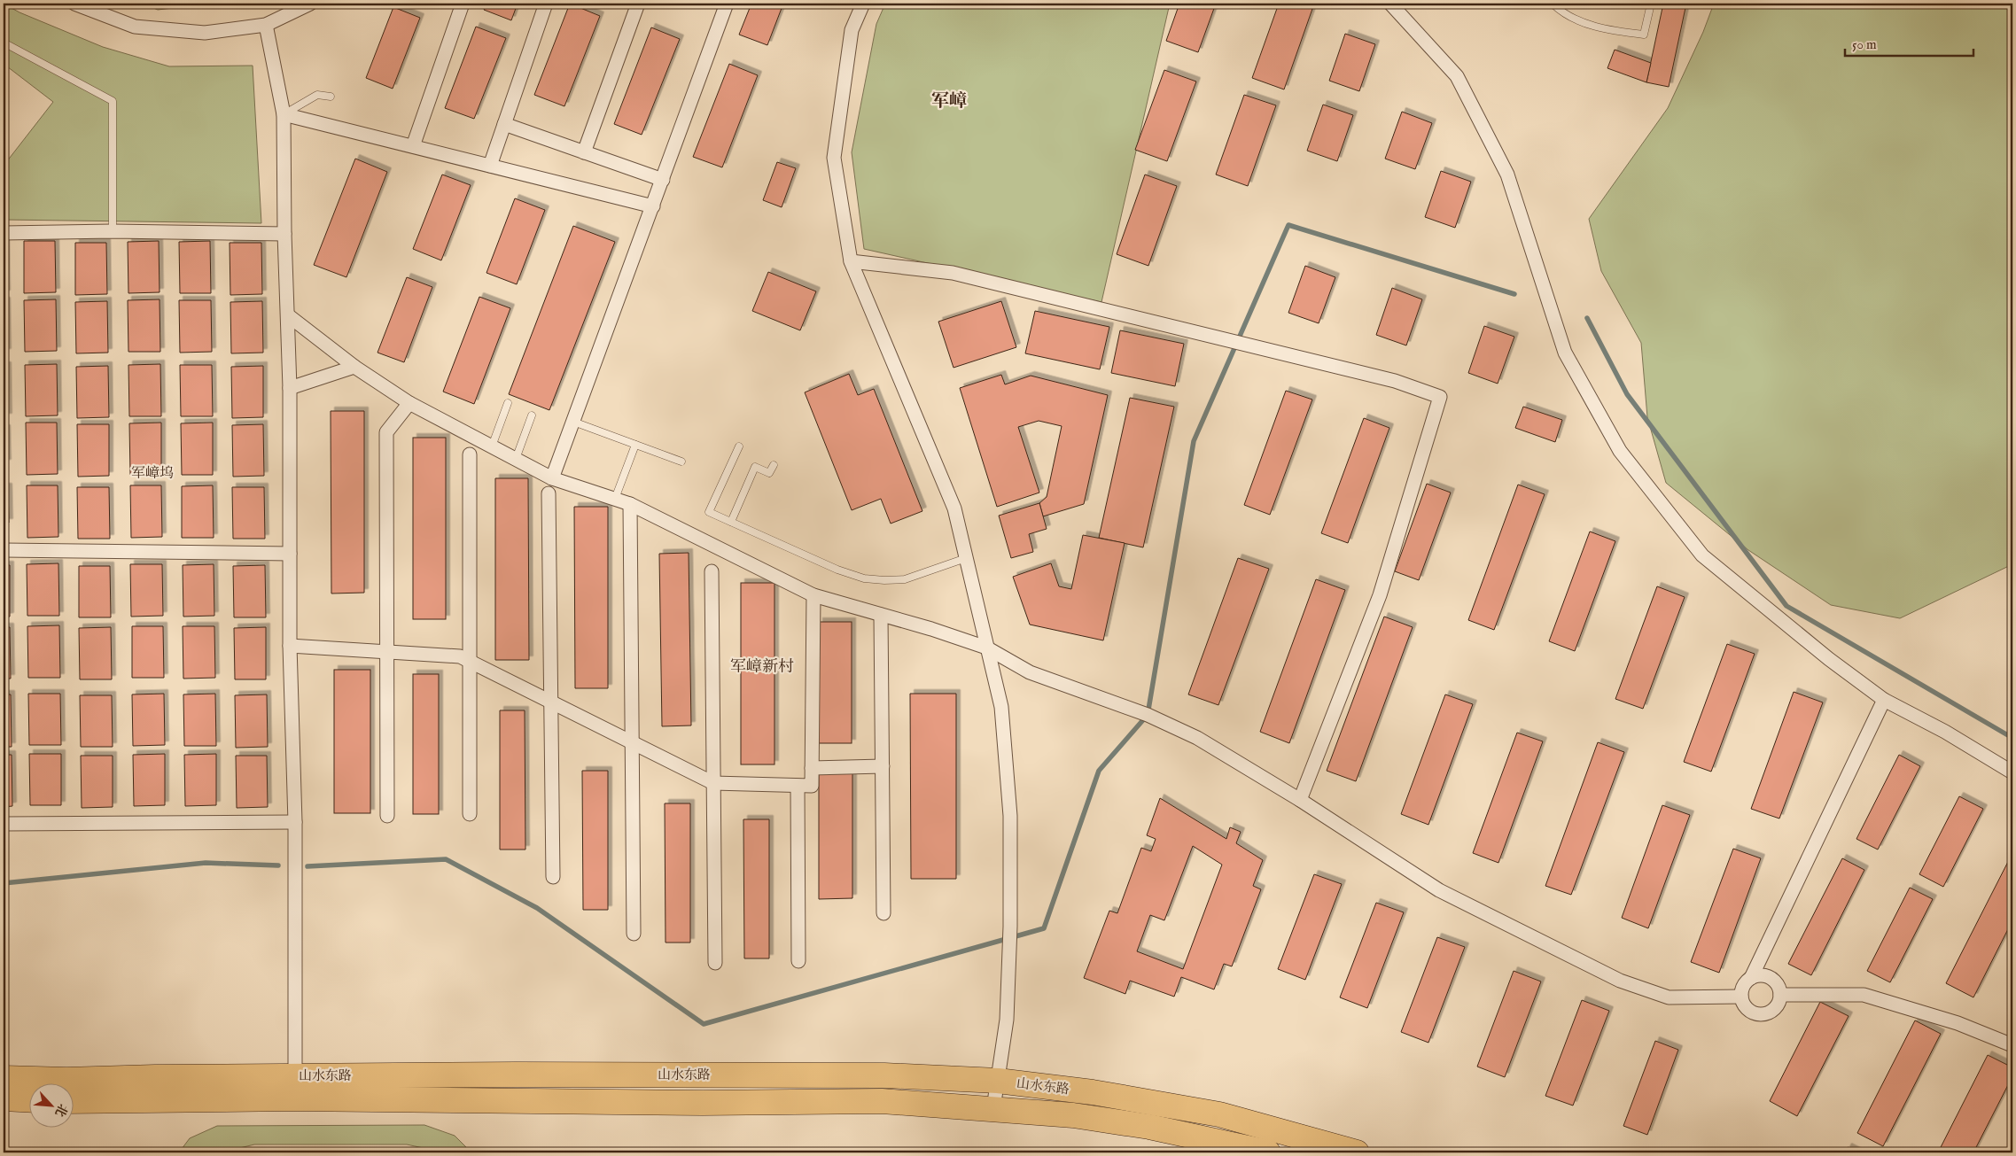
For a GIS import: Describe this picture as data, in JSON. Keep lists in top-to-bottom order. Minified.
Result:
{"streets":{"highway":["山水东路"]},"districts":["军嶂","军嶂坞","军嶂新村"],"scale_bar":"50 m","north":"bottom right"}
